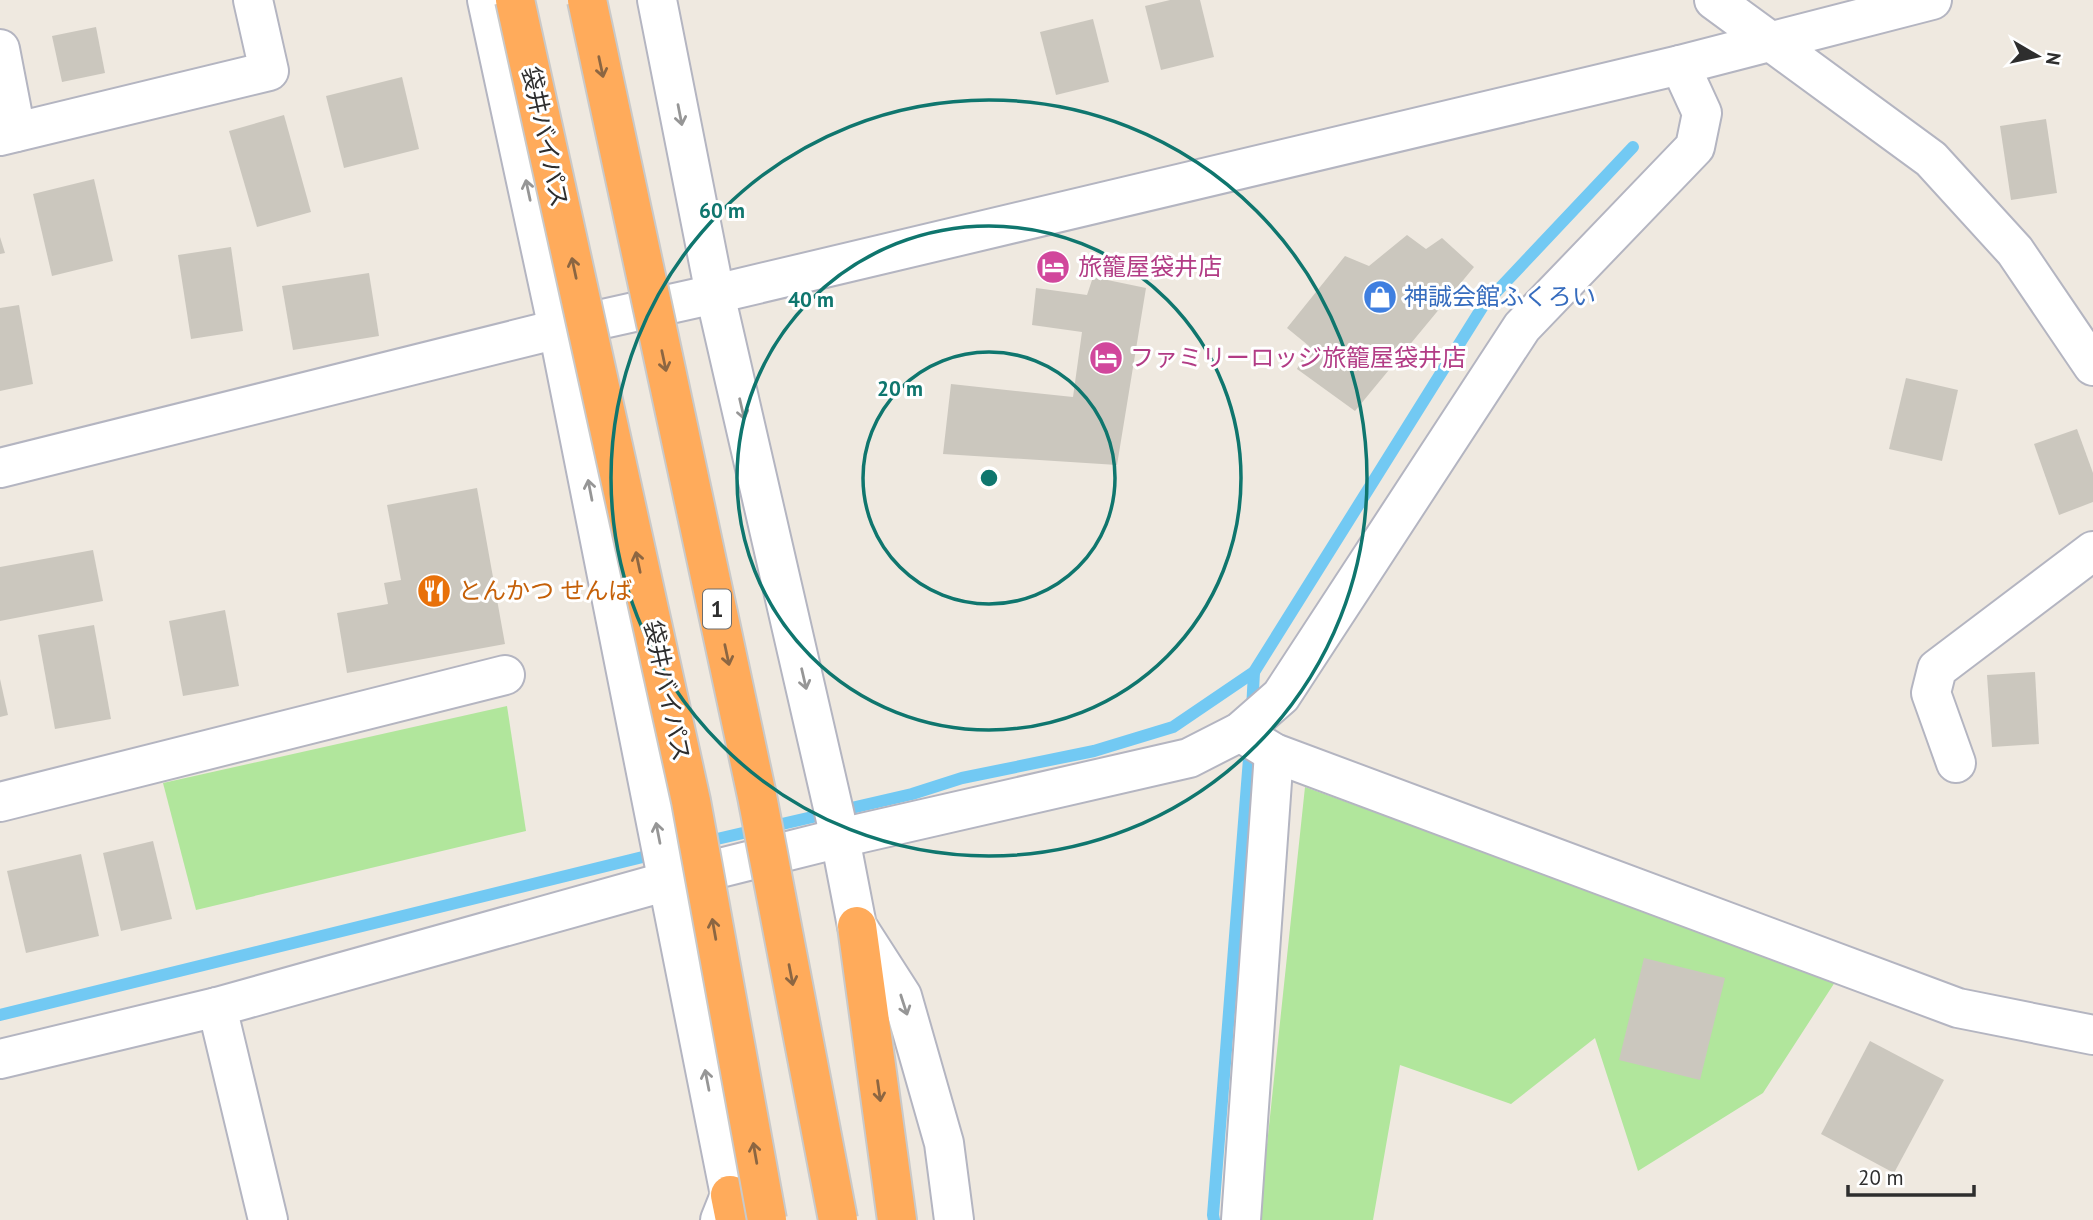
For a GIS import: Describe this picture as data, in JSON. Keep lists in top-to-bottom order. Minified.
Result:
{"streets":{"highway":["袋井バイパス","1"]},"places":{"hotel":["旅籠屋袋井店","ファミリーロッジ旅籠屋袋井店"],"shop":["神誠会館ふくろい"],"restaurant":["とんかつ せんば"]},"scale_bar":"20 m","north":"right","rings":["60 m","40 m","20 m"]}
